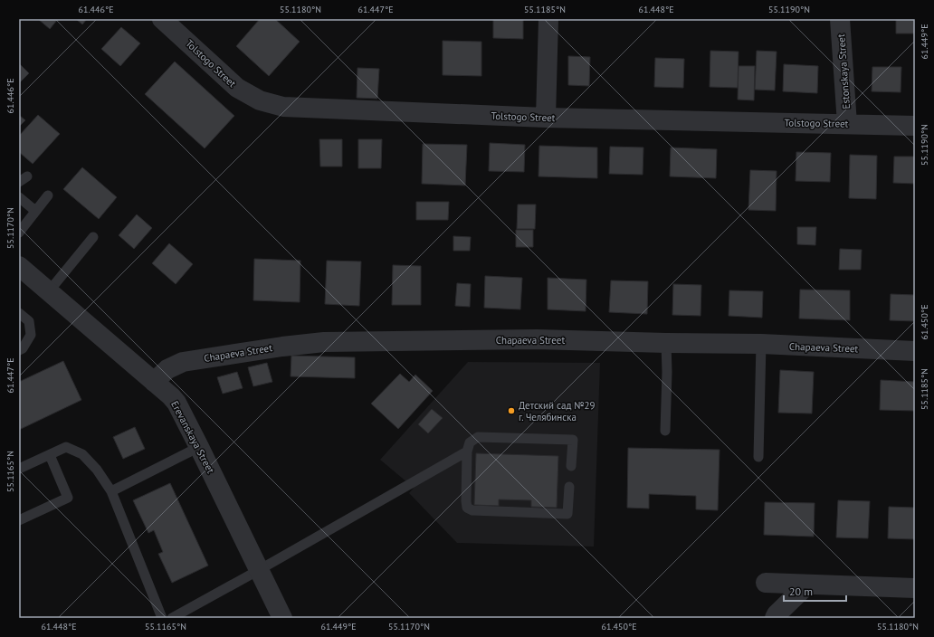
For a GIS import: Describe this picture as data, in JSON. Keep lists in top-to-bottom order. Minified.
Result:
{"streets":{"street":["Tolstogo Street","Estonskaya Street","Chapaeva Street","Erevanskaya Street"]},"crossings":[["Tolstogo Street","Estonskaya Street"],["Chapaeva Street","Erevanskaya Street"]],"places":["Детский сад №29 г. Челябинска"],"scale_bar":"20 m","coordinates":["61.446°E","55.1180°N","61.447°E","55.1185°N","61.448°E","55.1190°N","61.449°E","55.1170°N","61.450°E","55.1165°N"]}
